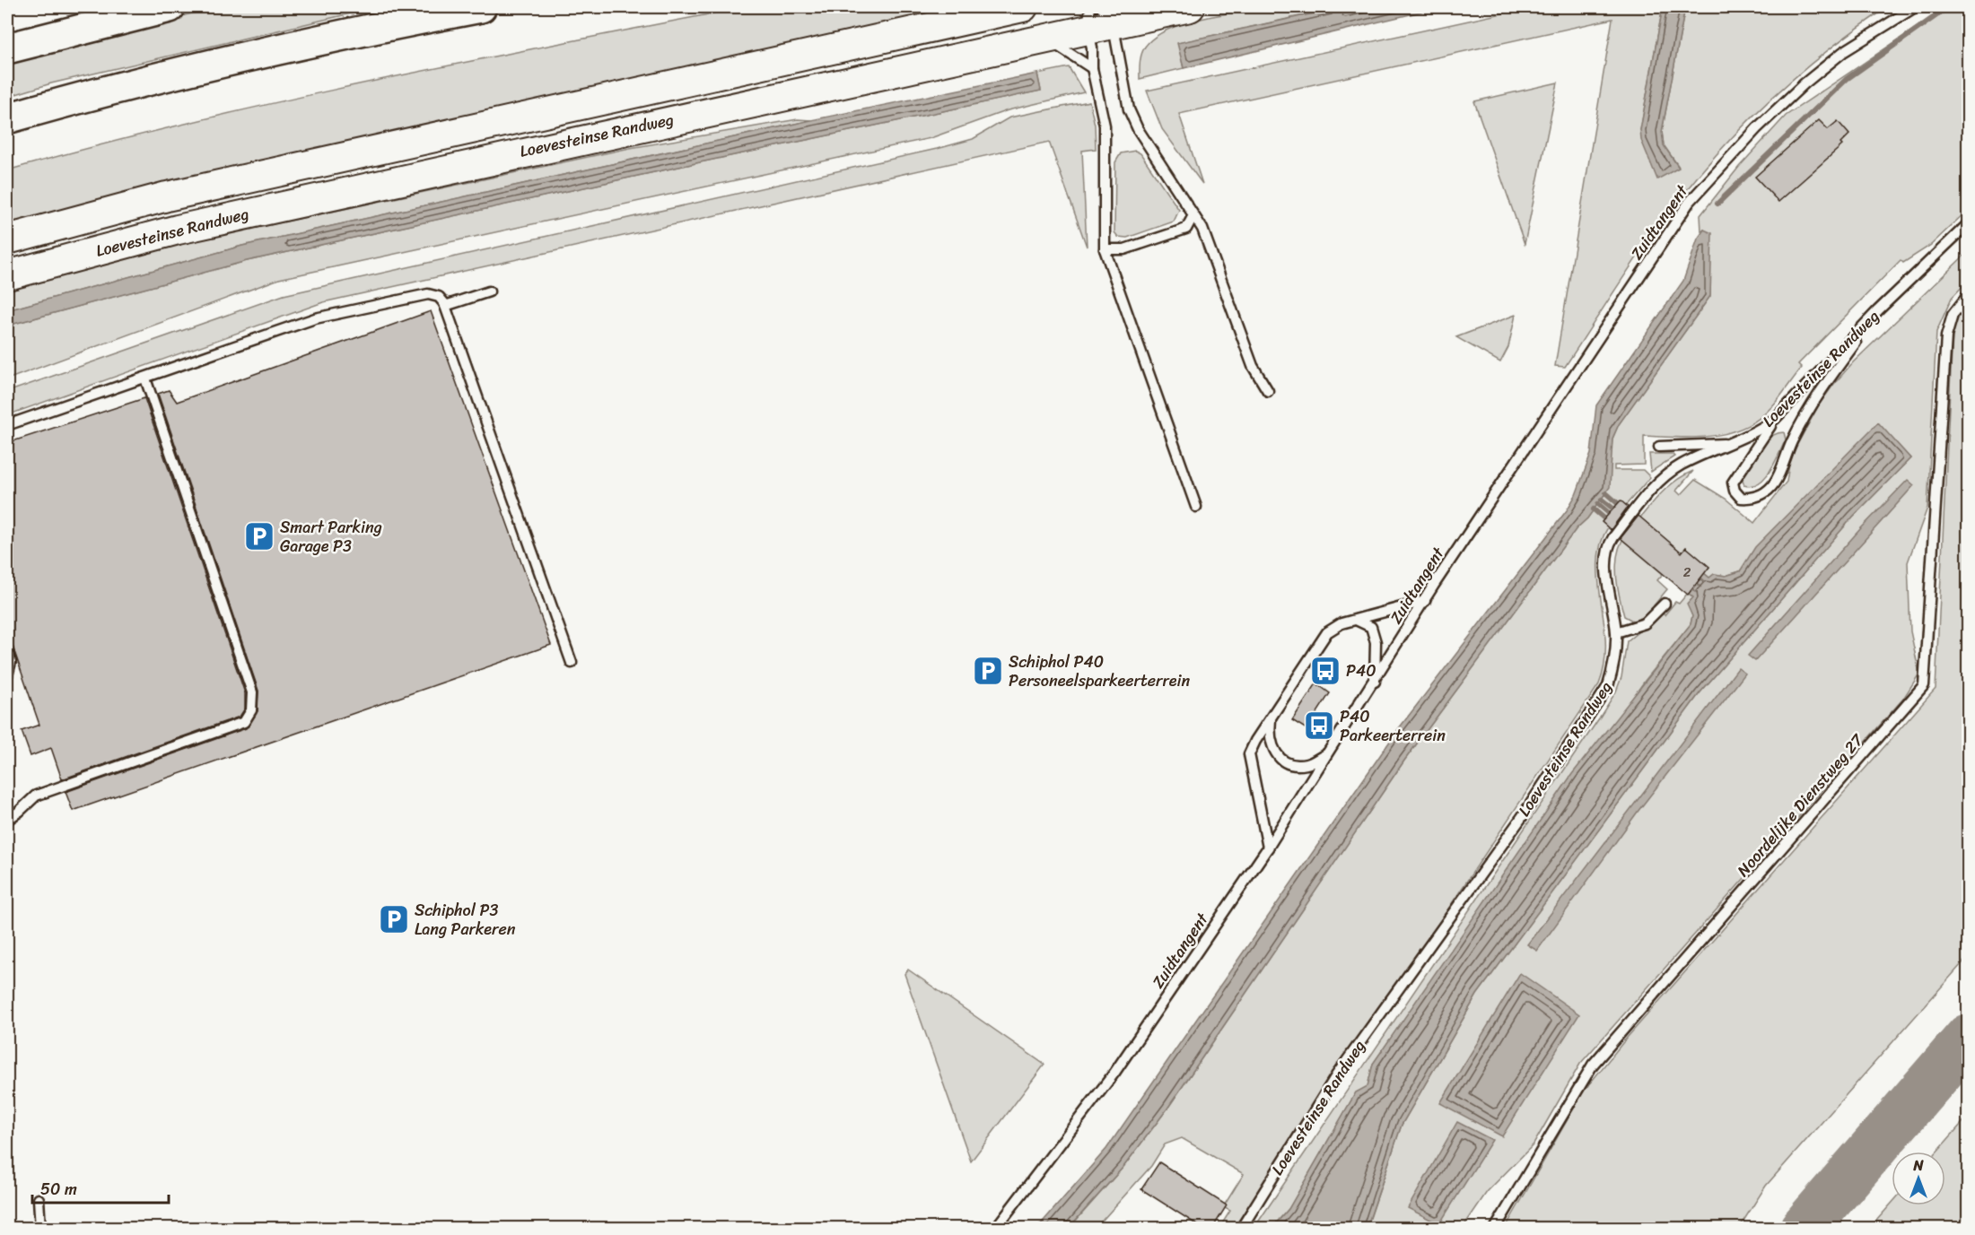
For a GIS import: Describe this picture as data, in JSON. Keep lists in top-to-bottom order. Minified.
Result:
{"streets":{"street":["Loevesteinse Randweg"],"lane":["Zuidtangent","Noordelijke Dienstweg 27"]},"places":{"parking":["Smart Parking Garage P3","Schiphol P40 Personeelsparkeerterrein","Schiphol P3 Lang Parkeren"],"bus stop":["P40","P40 Parkeerterrein"]},"house_numbers":["2"],"scale_bar":"50 m","north":"top"}
